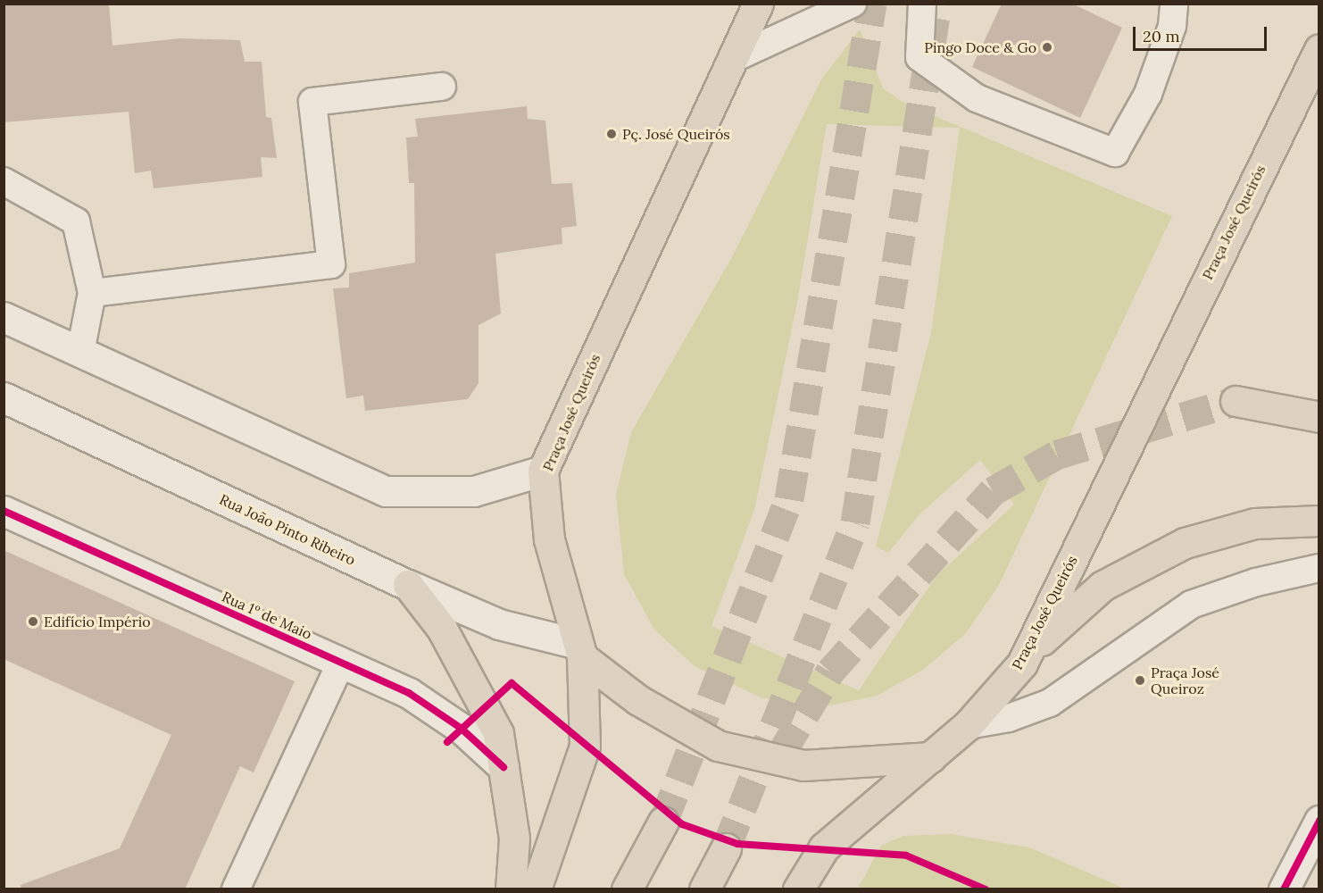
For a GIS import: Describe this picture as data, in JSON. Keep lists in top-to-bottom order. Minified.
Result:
{"streets":{"highway":["Praça José Queirós"],"main road":["Rua João Pinto Ribeiro","Rua 1º de Maio"]},"crossings":[["Praça José Queirós","Rua João Pinto Ribeiro"]],"places":["Pingo Doce & Go","Pç. José Queirós","Edifício Império","Praça José Queiroz"],"scale_bar":"20 m"}
